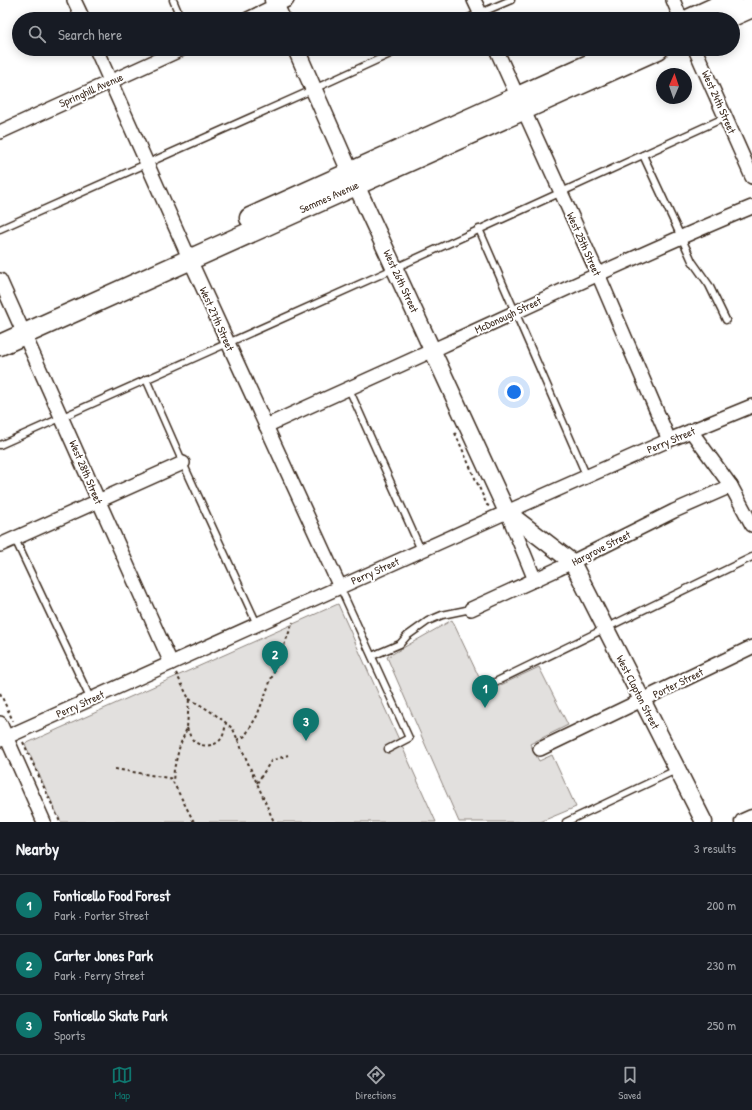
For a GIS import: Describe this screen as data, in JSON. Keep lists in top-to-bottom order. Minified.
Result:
{"streets":{"main road":["Semmes Avenue"],"street":["Springhill Avenue","West 24th Street","West 25th Street","West 26th Street","McDonough Street","West 27th Street","Perry Street","West 28th Street","Hargrove Street","Porter Street","West Clopton Street"]},"crossings":[["Springhill Avenue","West 27th Street"],["Semmes Avenue","West 25th Street"],["Semmes Avenue","West 26th Street"],["Semmes Avenue","West 27th Street"],["Semmes Avenue","West 28th Street"],["West 25th Street","McDonough Street"],["West 25th Street","Perry Street"],["West 26th Street","McDonough Street"],["West 26th Street","Perry Street"],["West 26th Street","Hargrove Street"],["West 26th Street","West Clopton Street"],["McDonough Street","West 27th Street"],["West 27th Street","Perry Street"],["Perry Street","West 28th Street"],["Hargrove Street","West Clopton Street"],["Porter Street","West Clopton Street"]],"north":"top","page":{"search":"Search here","pins":["2","1","3"],"heading":["Nearby","3 results"],"list":[{"mark":"1","name":"Fonticello Food Forest","note":"Park · Porter Street","value":"200 m"},{"mark":"2","name":"Carter Jones Park","note":"Park · Perry Street","value":"230 m"},{"mark":"3","name":"Fonticello Skate Park","note":"Sports","value":"250 m"}],"nav":["Map","Directions","Saved"]}}
